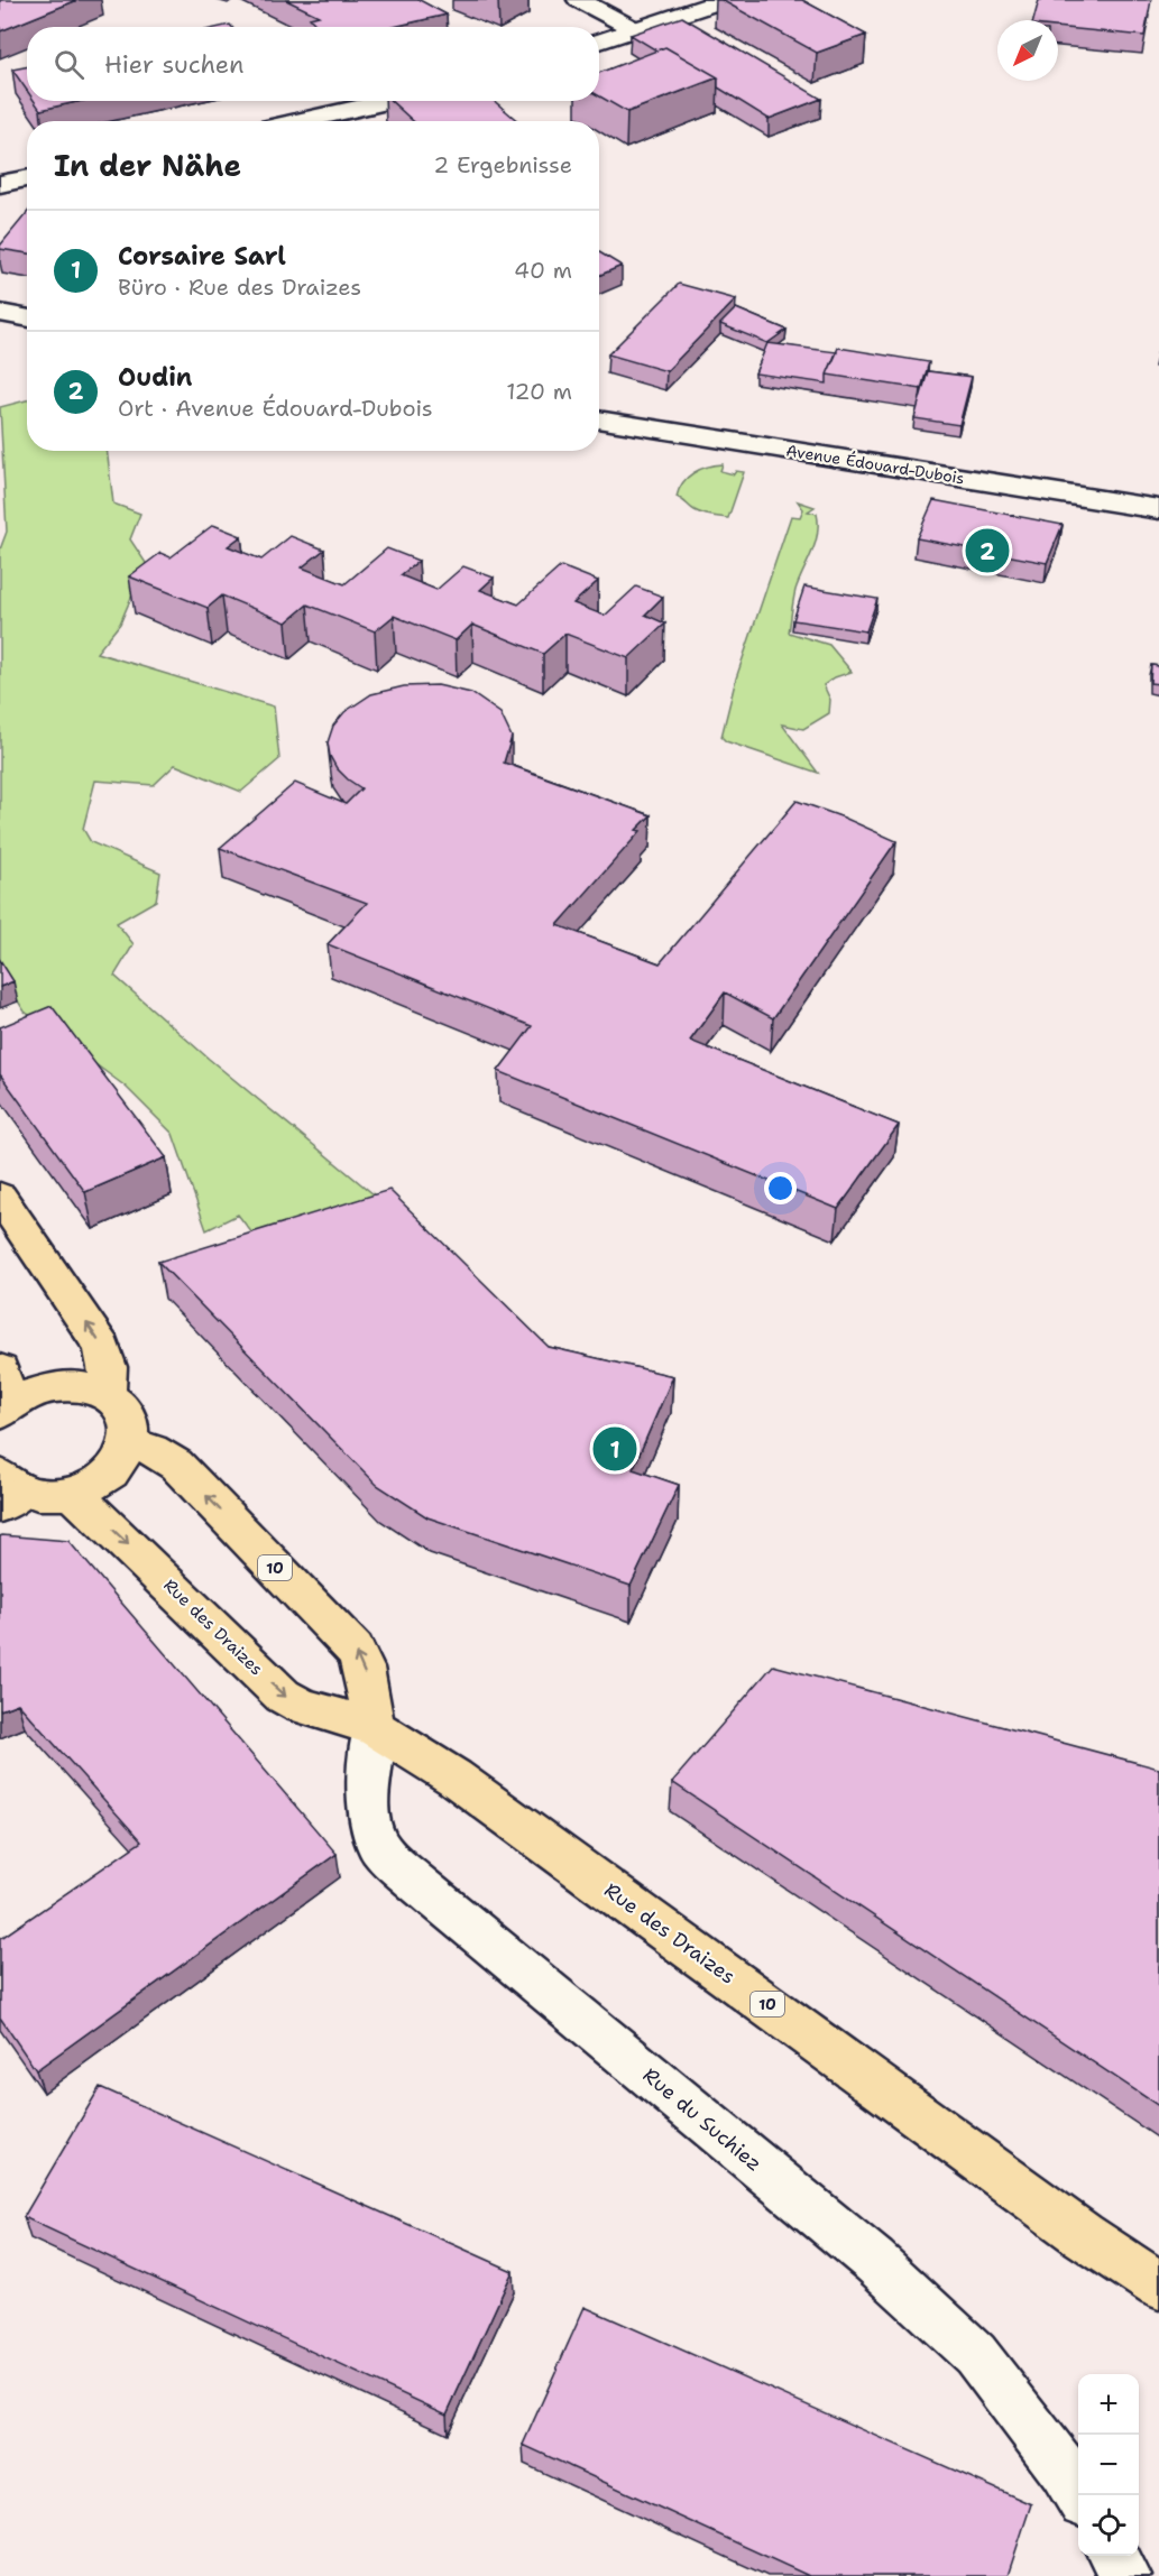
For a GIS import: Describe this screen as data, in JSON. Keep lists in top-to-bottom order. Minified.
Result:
{"streets":{"main road":["10","Rue des Draizes"],"street":["Avenue Édouard-Dubois","Rue du Suchiez"]},"crossings":[["10","Rue des Draizes"],["10","Rue du Suchiez"],["Rue des Draizes","Rue du Suchiez"]],"north":"bottom left","page":{"search":"Hier suchen","heading":["In der Nähe","2 Ergebnisse"],"list":[{"mark":"1","name":"Corsaire Sarl","note":"Büro · Rue des Draizes","value":"40 m"},{"mark":"2","name":"Oudin","note":"Ort · Avenue Édouard-Dubois","value":"120 m"}],"pins":["2","1"],"map_buttons":["+","−"]}}
